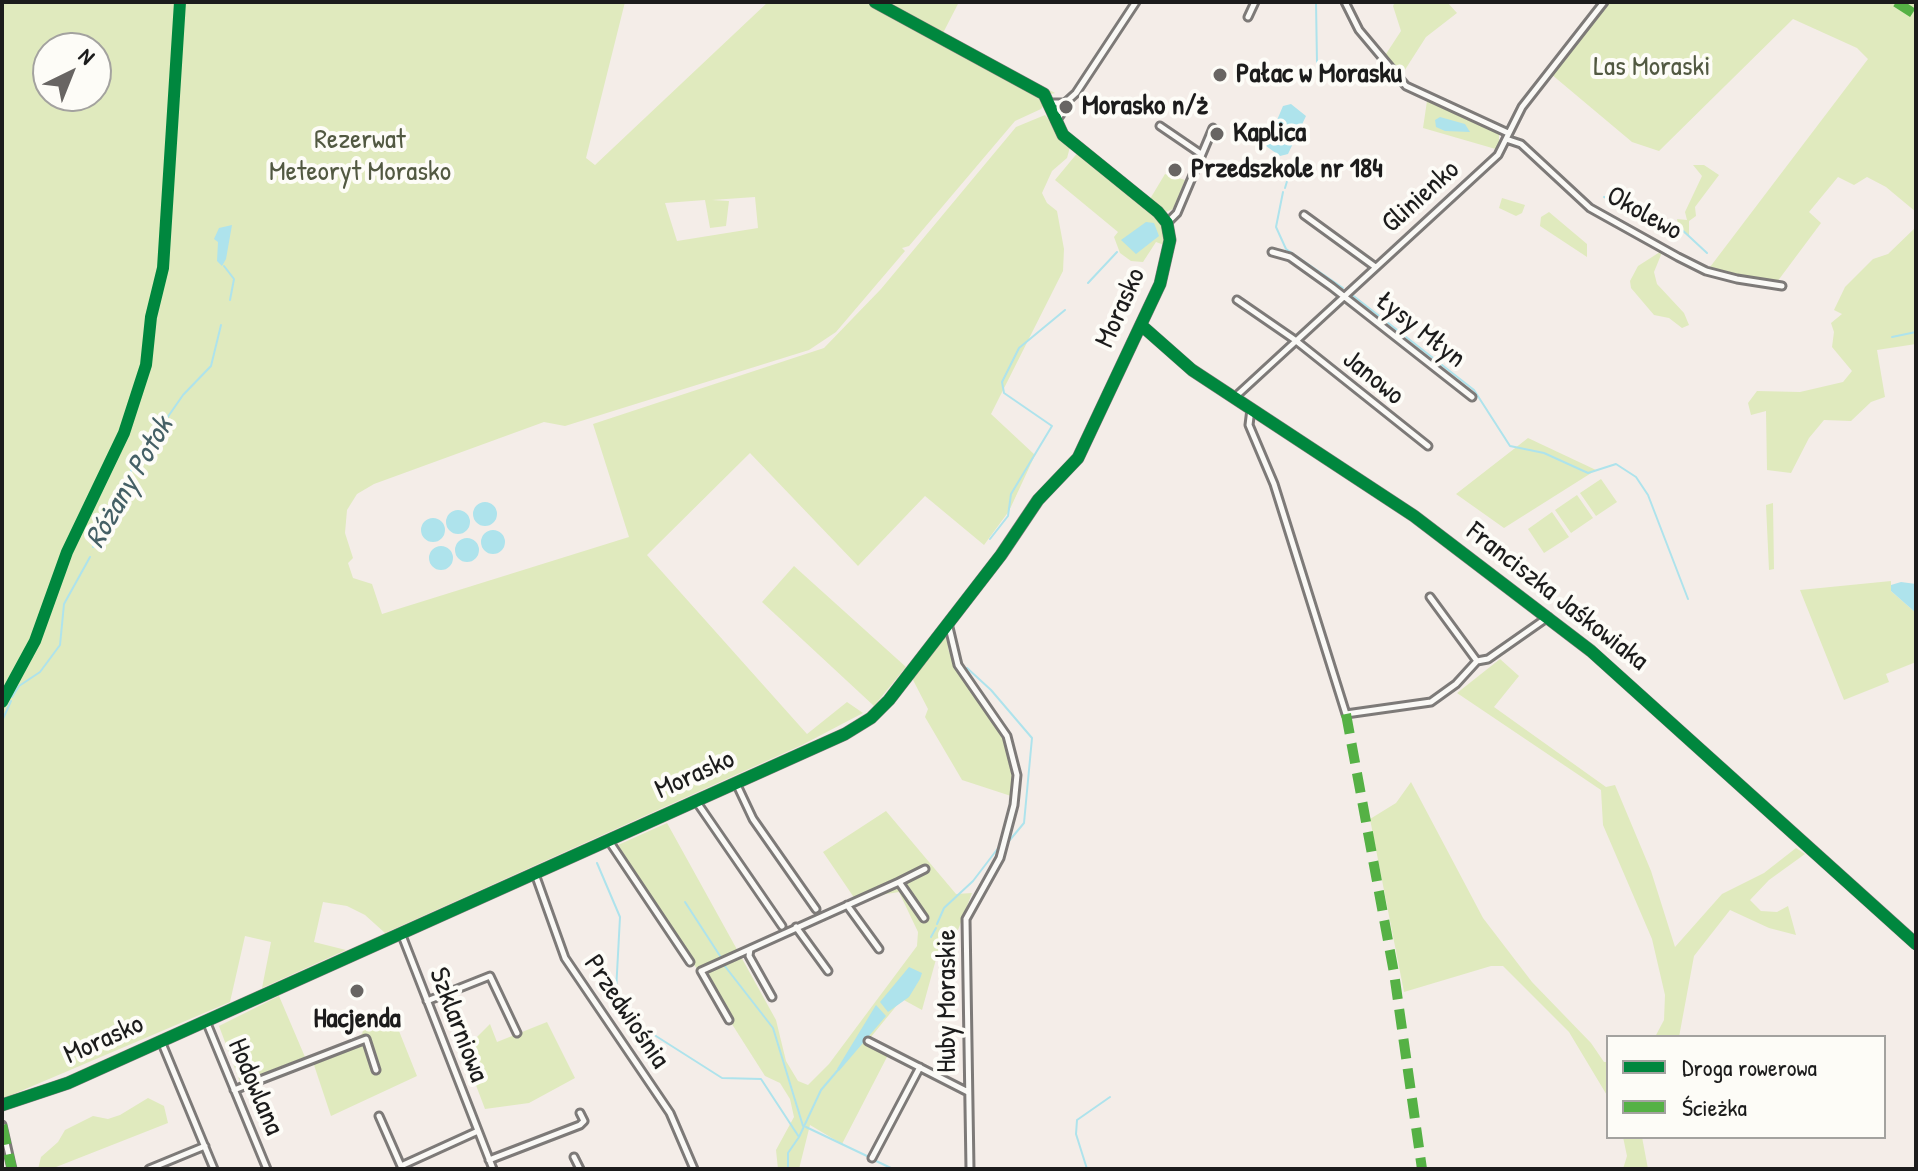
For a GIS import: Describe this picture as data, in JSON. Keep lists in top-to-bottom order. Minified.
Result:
{"streets":{"street":["Glinienko","Okolewo","Morasko","Łysy Młyn","Janowo","Franciszka Jaśkowiaka","Huby Moraskie","Przedwiośnia","Szklarniowa","Hodowlana"]},"crossings":[["Glinienko","Okolewo"],["Glinienko","Łysy Młyn"],["Glinienko","Janowo"],["Glinienko","Franciszka Jaśkowiaka"],["Morasko","Franciszka Jaśkowiaka"],["Morasko","Huby Moraskie"],["Morasko","Przedwiośnia"],["Morasko","Szklarniowa"],["Morasko","Hodowlana"]],"water":["Różany Potok"],"parks":["Las Moraski","Rezerwat Meteoryt Morasko"],"places":["Pałac w Morasku","Morasko n/ż","Kaplica","Przedszkole nr 184","Hacjenda"],"legend":["Droga rowerowa","Ścieżka"],"north":"top right"}
